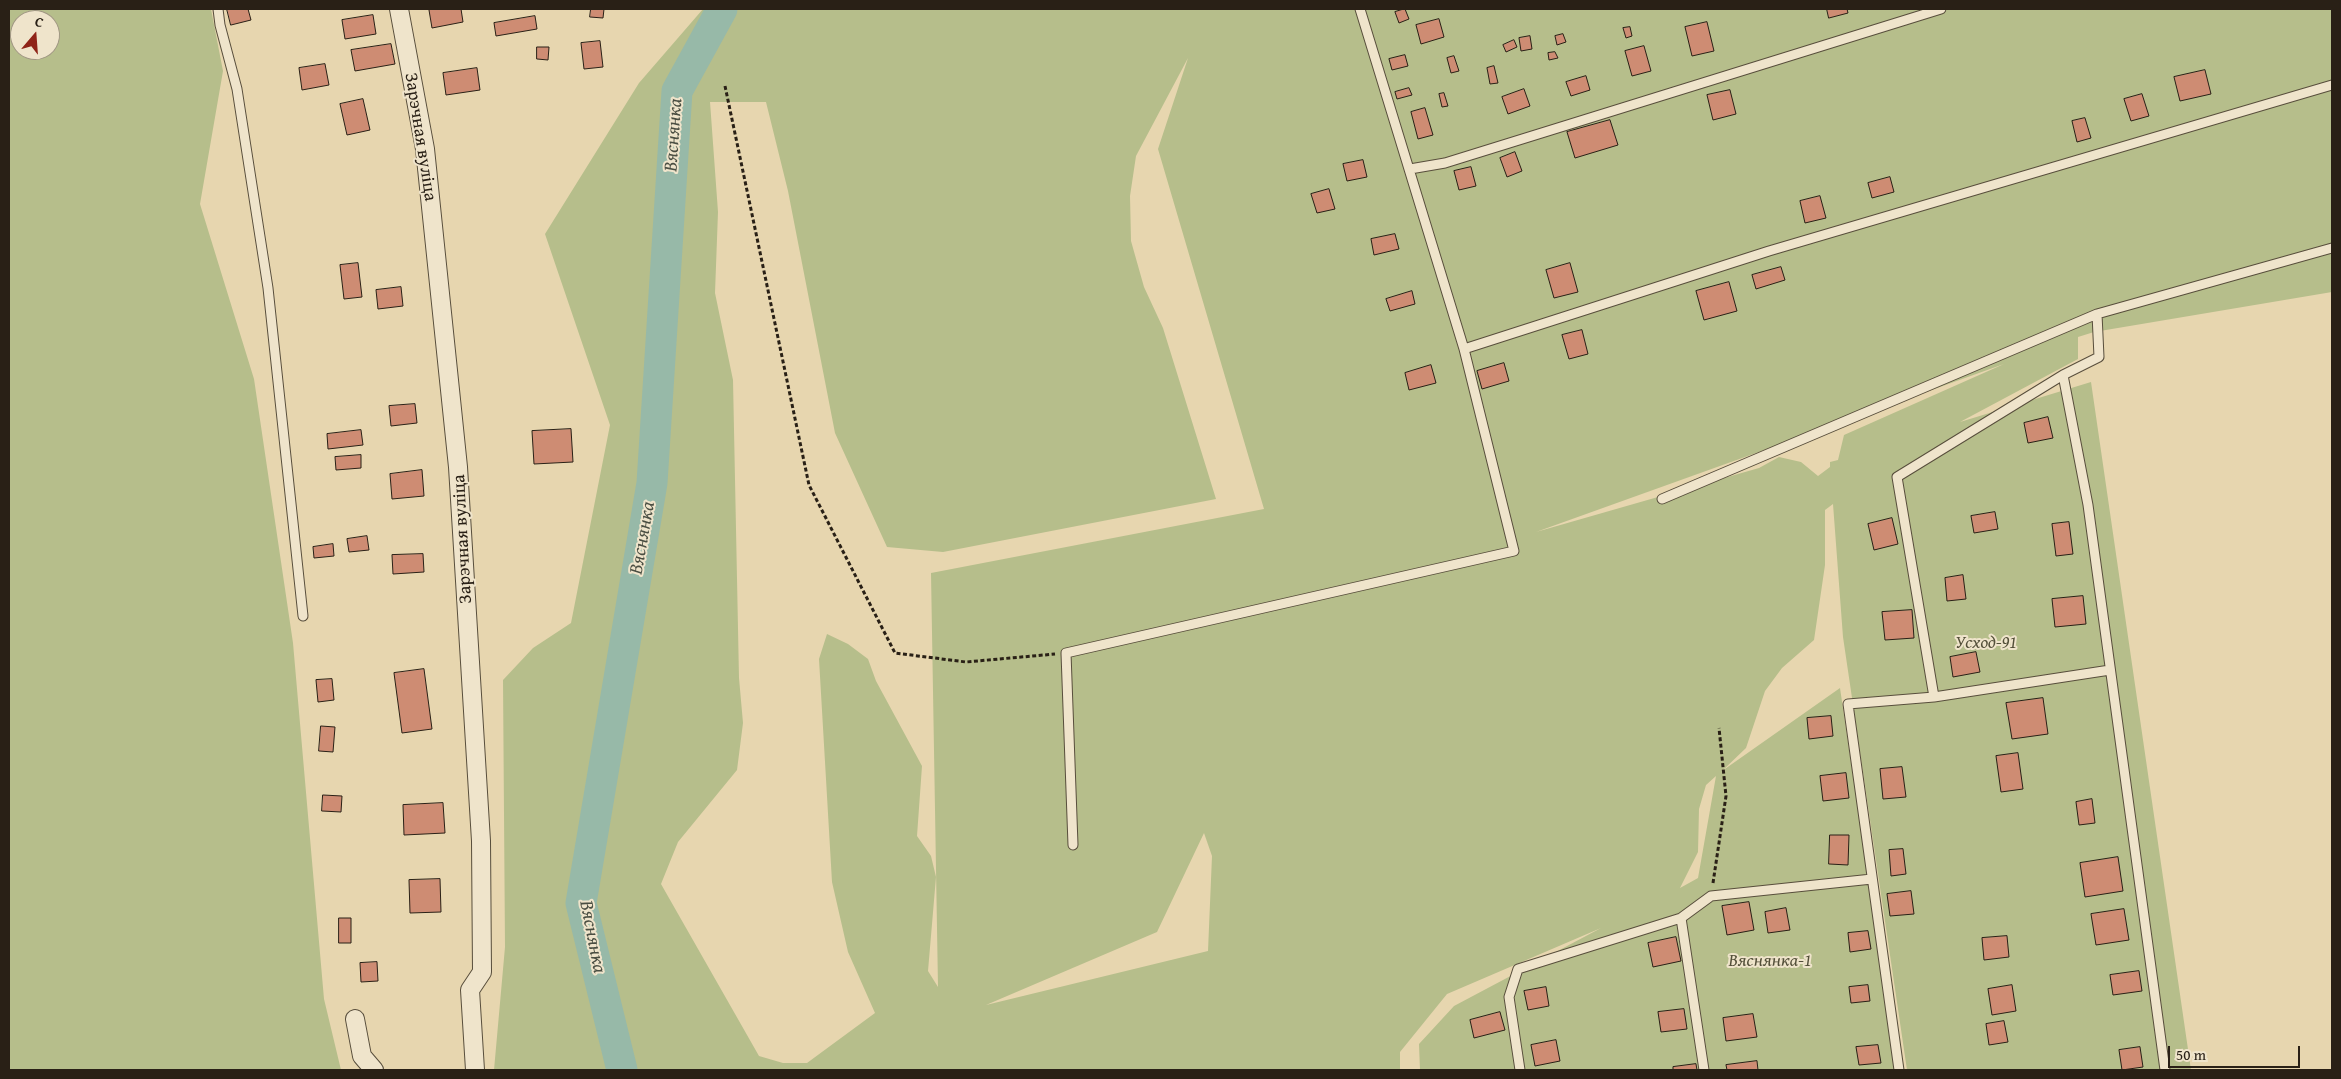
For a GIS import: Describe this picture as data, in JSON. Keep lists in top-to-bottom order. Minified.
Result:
{"streets":{"street":["Зарэчная вуліца"]},"water":["Вяснянка"],"parks":["Усход-91","Вяснянка-1"],"scale_bar":"50 m","north":"top"}
